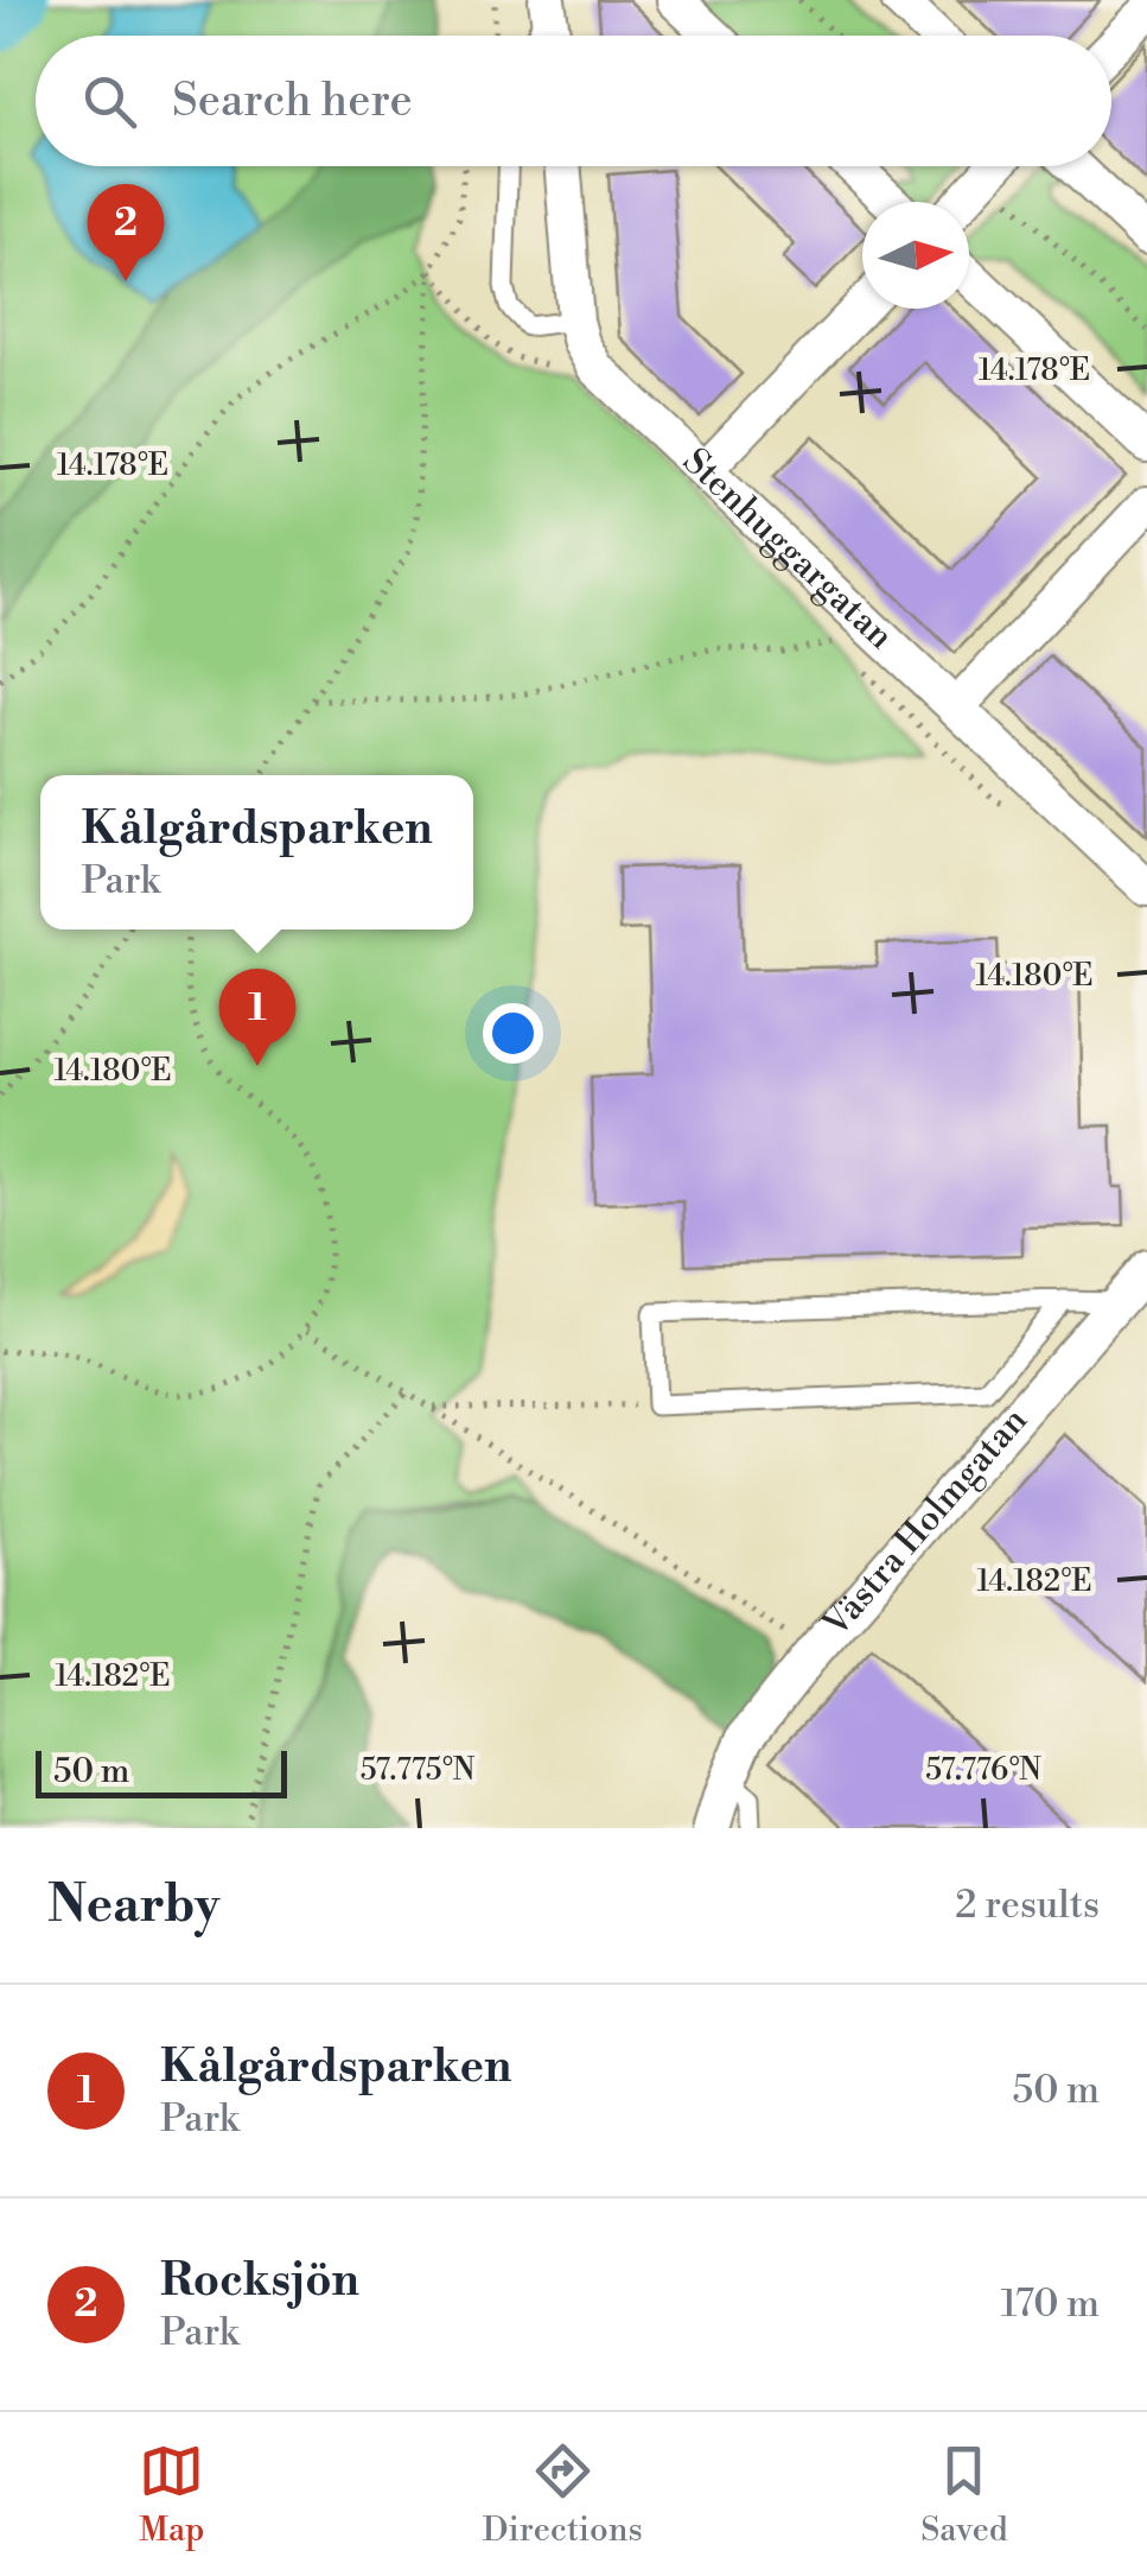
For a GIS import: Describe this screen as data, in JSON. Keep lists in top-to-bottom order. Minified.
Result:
{"streets":{"street":["Stenhuggargatan","Västra Holmgatan"]},"scale_bar":"50 m","north":"right","page":{"search":"Search here","pins":["2","1"],"popup":["Kålgårdsparken","Park"],"scale":"50 m","heading":["Nearby","2 results"],"list":[{"mark":"1","name":"Kålgårdsparken","note":"Park","value":"50 m"},{"mark":"2","name":"Rocksjön","note":"Park","value":"170 m"}],"nav":["Map","Directions","Saved"]},"coordinates":["14.178°E","14.180°E","14.182°E","57.775°N","57.776°N"]}
